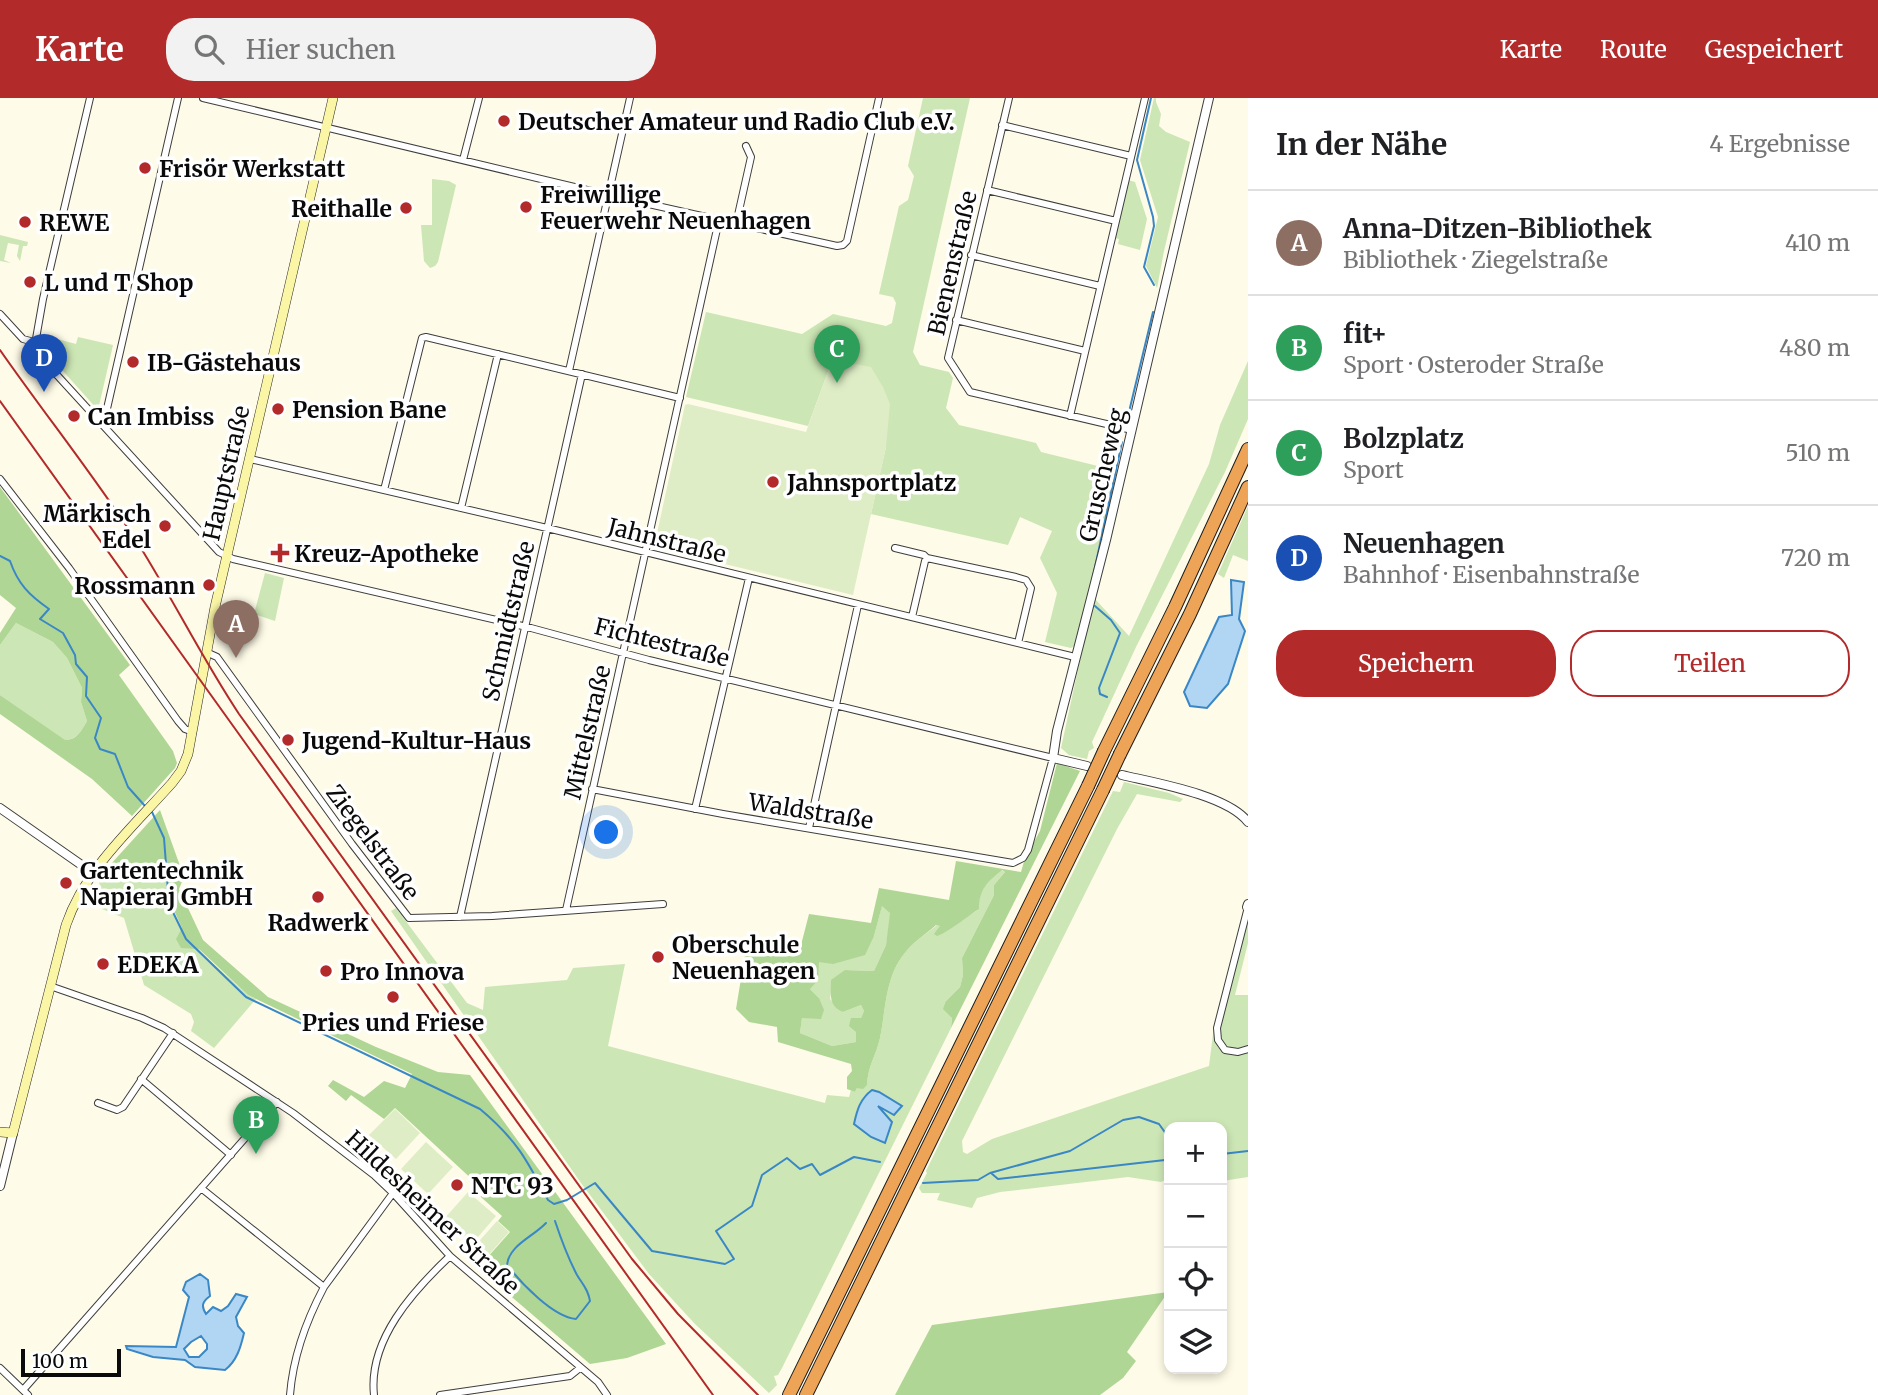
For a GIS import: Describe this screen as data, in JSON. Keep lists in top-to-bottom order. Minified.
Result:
{"streets":{"main road":["Hauptstraße"],"street":["Bienenstraße","Gruscheweg","Jahnstraße","Schmidtstraße","Fichtestraße","Mittelstraße","Waldstraße","Ziegelstraße","Hildesheimer Straße"]},"crossings":[["Bienenstraße","Gruscheweg"],["Hauptstraße","Jahnstraße"],["Hauptstraße","Fichtestraße"],["Hauptstraße","Ziegelstraße"],["Hauptstraße","Hildesheimer Straße"],["Gruscheweg","Jahnstraße"],["Gruscheweg","Fichtestraße"],["Gruscheweg","Waldstraße"],["Jahnstraße","Schmidtstraße"],["Jahnstraße","Mittelstraße"],["Schmidtstraße","Fichtestraße"],["Schmidtstraße","Ziegelstraße"],["Fichtestraße","Mittelstraße"],["Mittelstraße","Waldstraße"],["Mittelstraße","Ziegelstraße"]],"places":{"other":["Deutscher Amateur und Radio Club e.V.","Frisör Werkstatt","Freiwillige Feuerwehr Neuenhagen","Reithalle","REWE","L und T Shop","IB-Gästehaus","Pension Bane","Can Imbiss","Jahnsportplatz","Märkisch Edel","Rossmann","Jugend-Kultur-Haus","Gartentechnik Napieraj GmbH","Radwerk","Oberschule Neuenhagen","EDEKA","Pro Innova","Pries und Friese","NTC 93"],"health":["Kreuz-Apotheke"]},"scale_bar":"100 m","page":{"header":"Karte","search":"Hier suchen","nav":["Karte","Route","Gespeichert"],"heading":["In der Nähe","4 Ergebnisse"],"list":[{"mark":"A","name":"Anna-Ditzen-Bibliothek","note":"Bibliothek · Ziegelstraße","value":"410 m"},{"mark":"B","name":"fit+","note":"Sport · Osteroder Straße","value":"480 m"},{"mark":"C","name":"Bolzplatz","note":"Sport","value":"510 m"},{"mark":"D","name":"Neuenhagen","note":"Bahnhof · Eisenbahnstraße","value":"720 m"}],"pins":["C","D","A","B"],"buttons":["Speichern","Teilen"],"map_buttons":["+","−"],"scale":"100 m"}}
